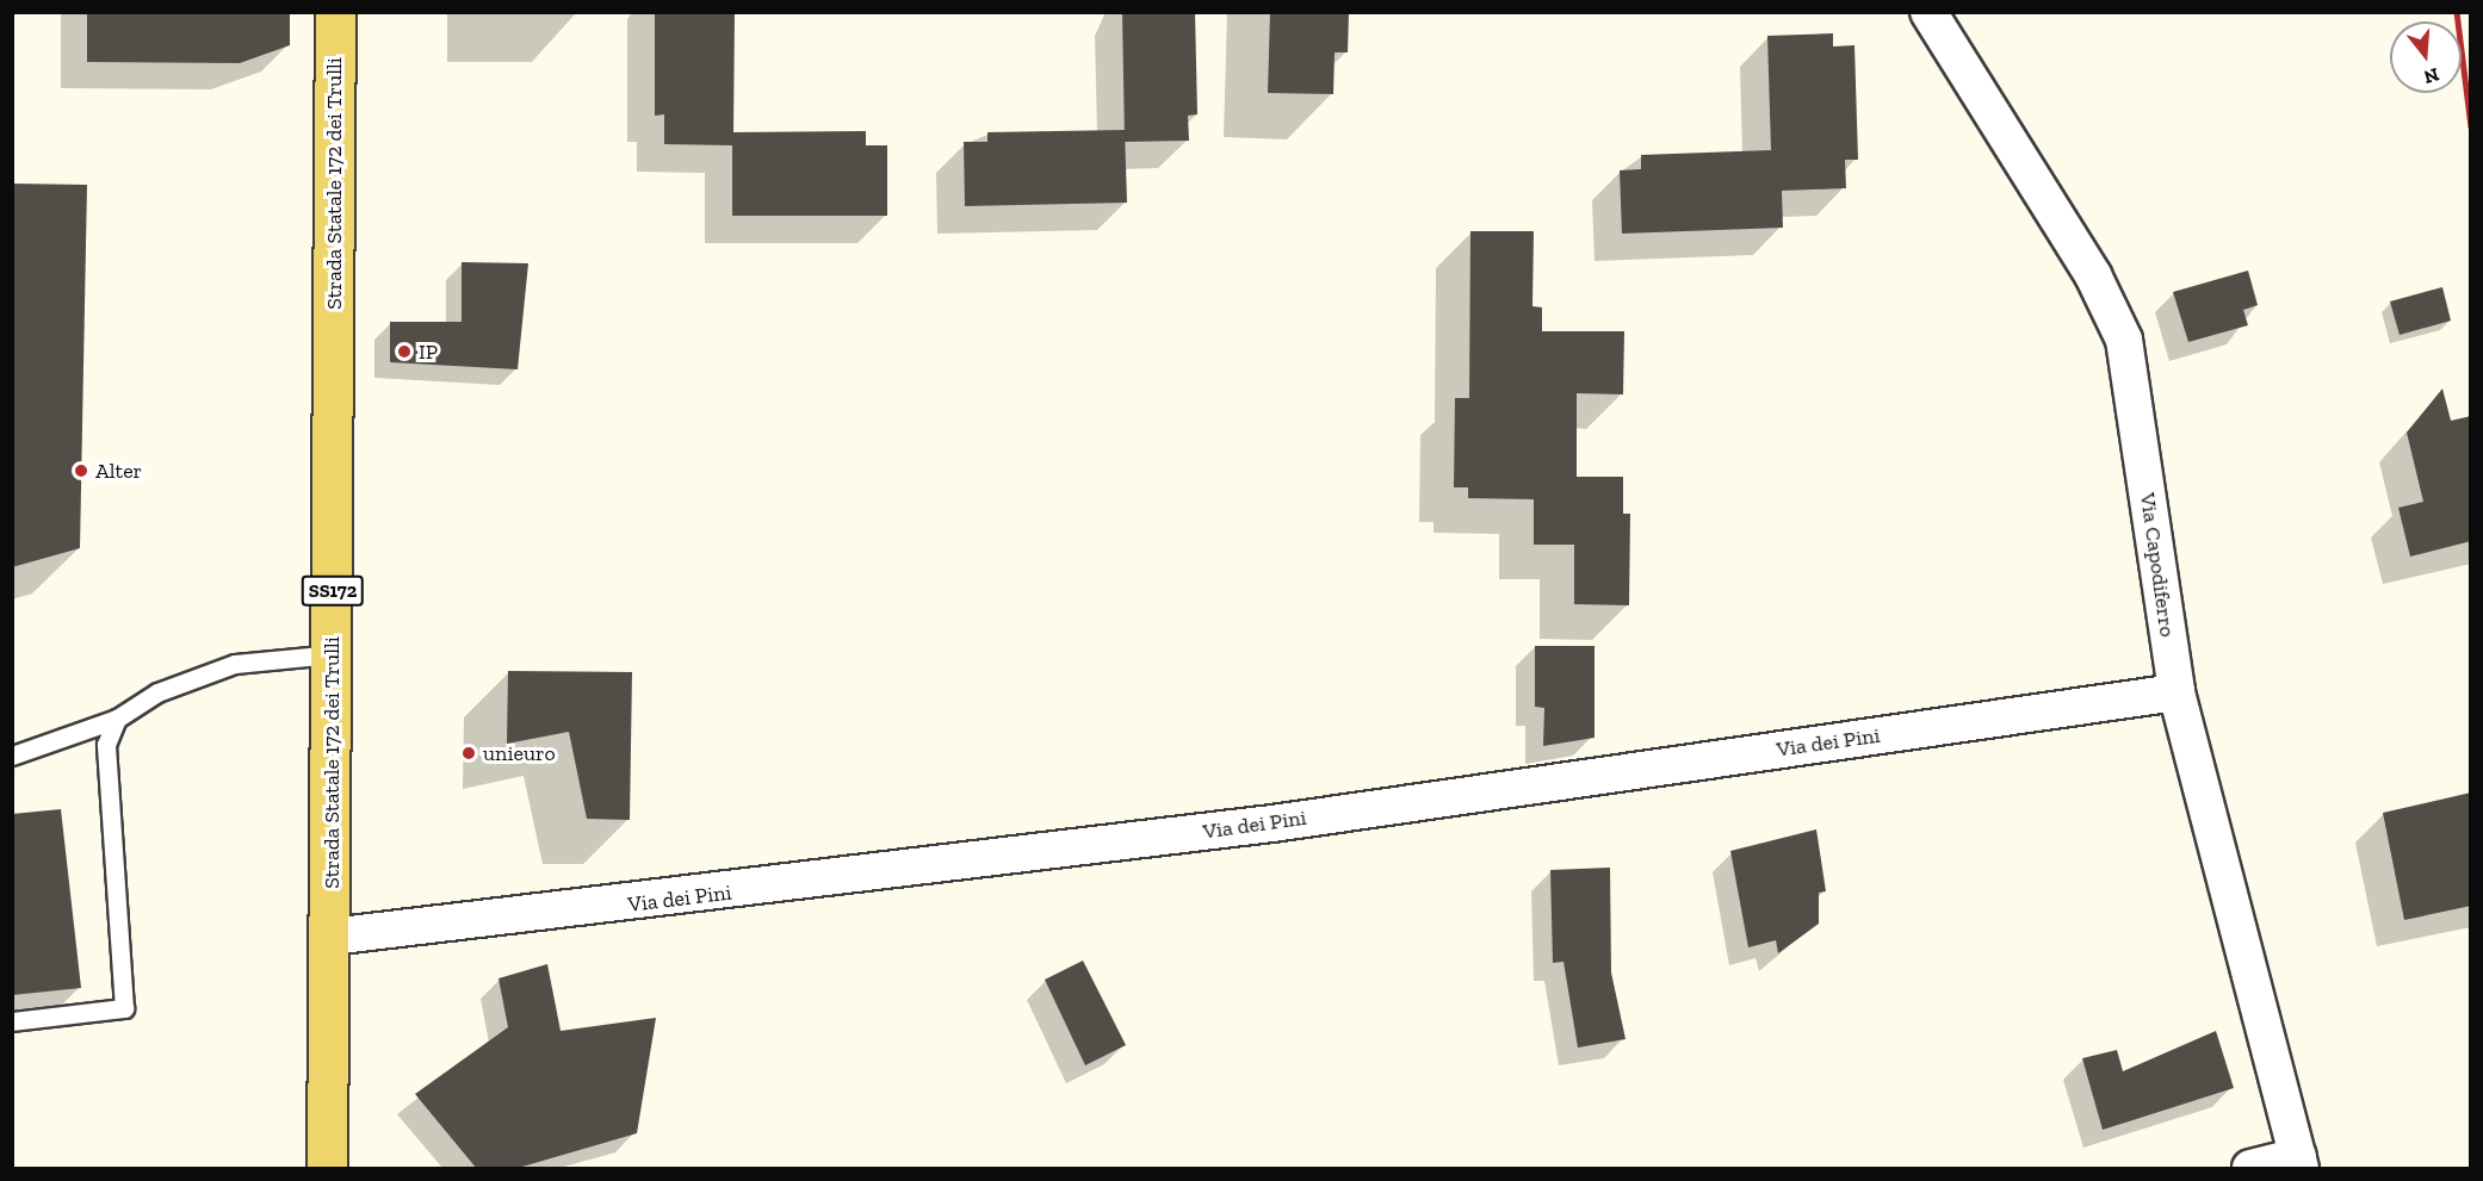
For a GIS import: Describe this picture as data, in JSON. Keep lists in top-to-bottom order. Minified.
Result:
{"streets":{"main road":["Strada Statale 172 dei Trulli","SS172"],"street":["Via Capodiferro","Via dei Pini"]},"crossings":[["Strada Statale 172 dei Trulli","Via dei Pini"],["Via Capodiferro","Via dei Pini"]],"places":["IP","Alter","unieuro"],"north":"bottom"}
